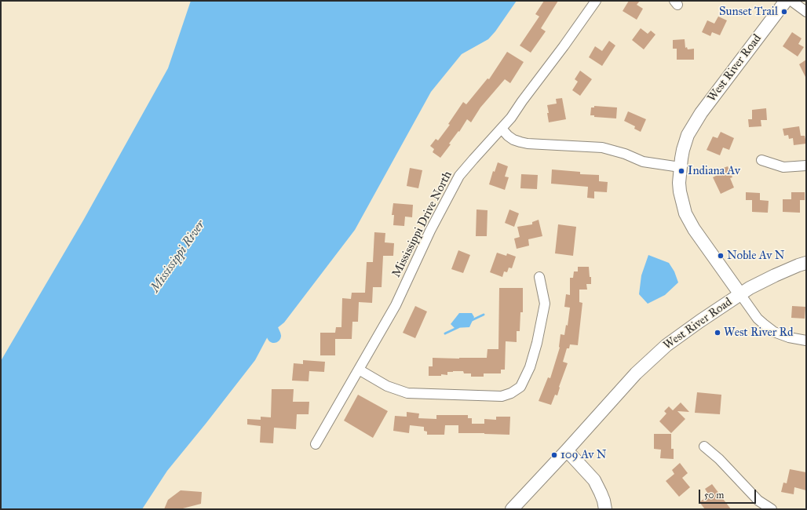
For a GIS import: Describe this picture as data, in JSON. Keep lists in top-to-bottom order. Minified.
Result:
{"streets":{"street":["West River Road","Mississippi Drive North"]},"water":["Mississippi River"],"places":["Sunset Trail","Indiana Av","Noble Av N","West River Rd","109 Av N"],"scale_bar":"50 m"}
